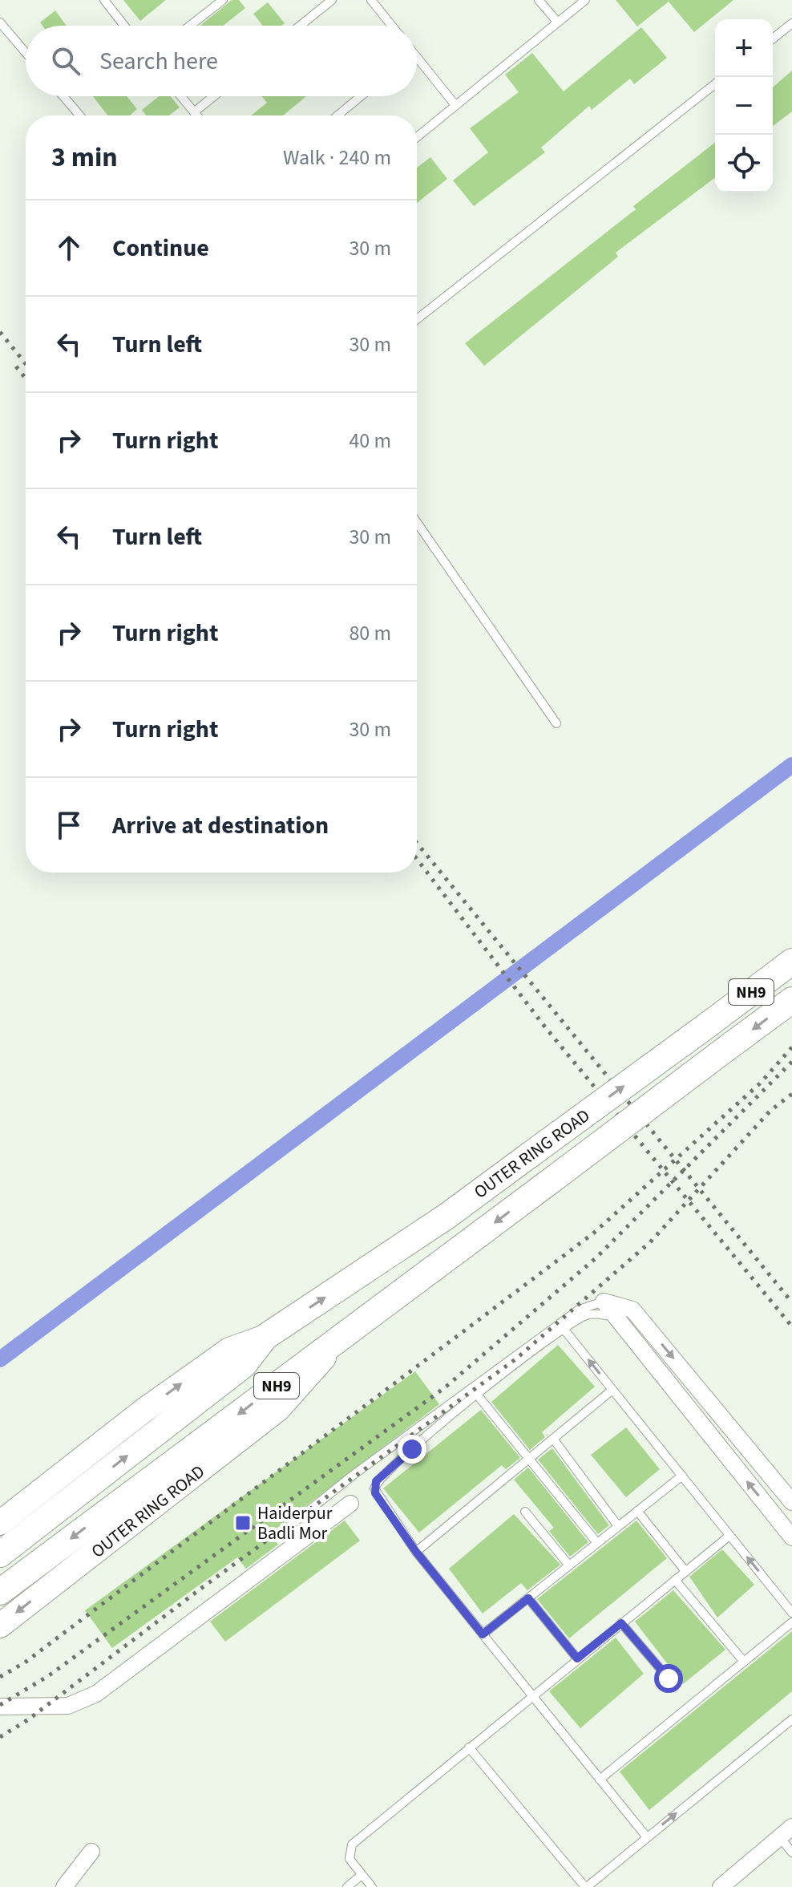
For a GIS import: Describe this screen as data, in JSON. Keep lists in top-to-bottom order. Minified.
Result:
{"streets":{"highway":["NH9","OUTER RING ROAD"]},"places":{"transit":["Haiderpur Badli Mor"]},"page":{"map_buttons":["+","−"],"search":"Search here","heading":["3 min","Walk · 240 m"],"list":[["Continue","30 m"],["Turn left","30 m"],["Turn right","40 m"],["Turn left","30 m"],["Turn right","80 m"],["Turn right","30 m"],"Arrive at destination"]}}
